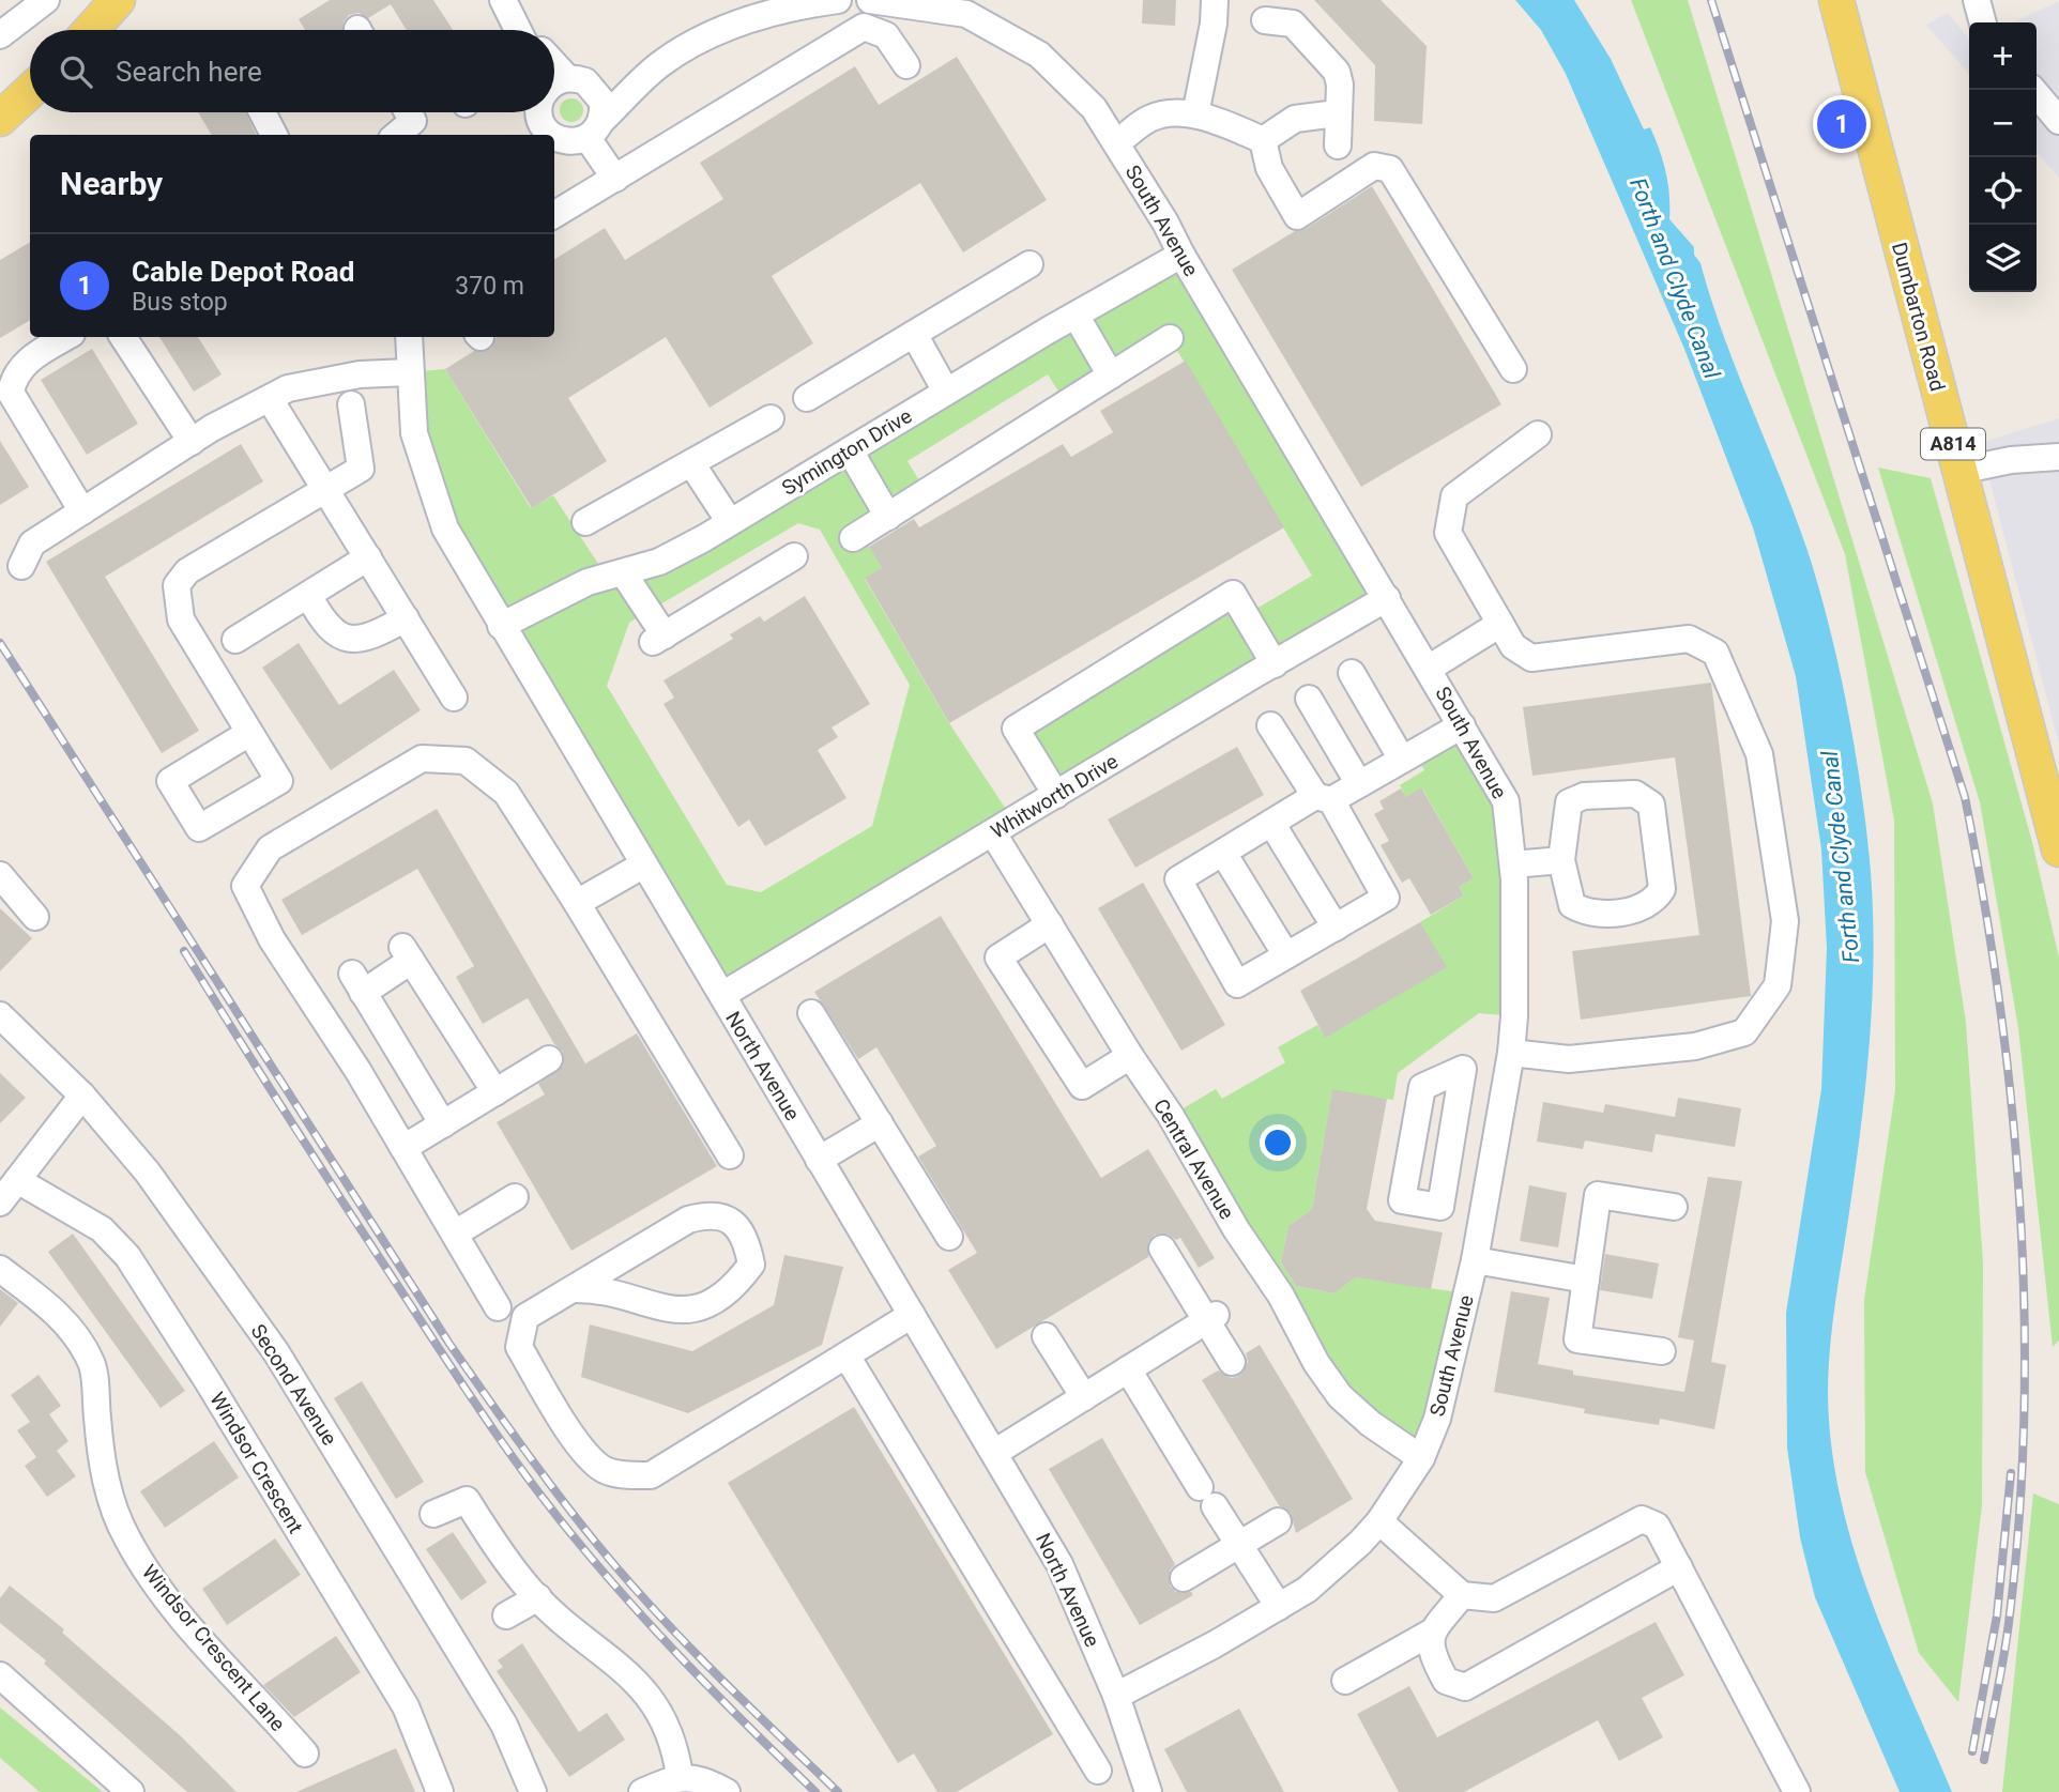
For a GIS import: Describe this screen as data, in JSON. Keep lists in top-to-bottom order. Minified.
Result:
{"streets":{"main road":["Dumbarton Road","A814"],"street":["South Avenue","Symington Drive","Whitworth Drive","North Avenue","Central Avenue","Second Avenue","Windsor Crescent","Windsor Crescent Lane"]},"crossings":[["South Avenue","Symington Drive"],["South Avenue","Whitworth Drive"],["South Avenue","North Avenue"],["South Avenue","Central Avenue"],["Symington Drive","North Avenue"],["Whitworth Drive","North Avenue"],["Whitworth Drive","Central Avenue"]],"water":["Forth and Clyde Canal"],"page":{"map_buttons":["+","−"],"search":"Search here","pins":"1","heading":"Nearby","list":[{"mark":"1","name":"Cable Depot Road","note":"Bus stop","value":"370 m"}]}}
